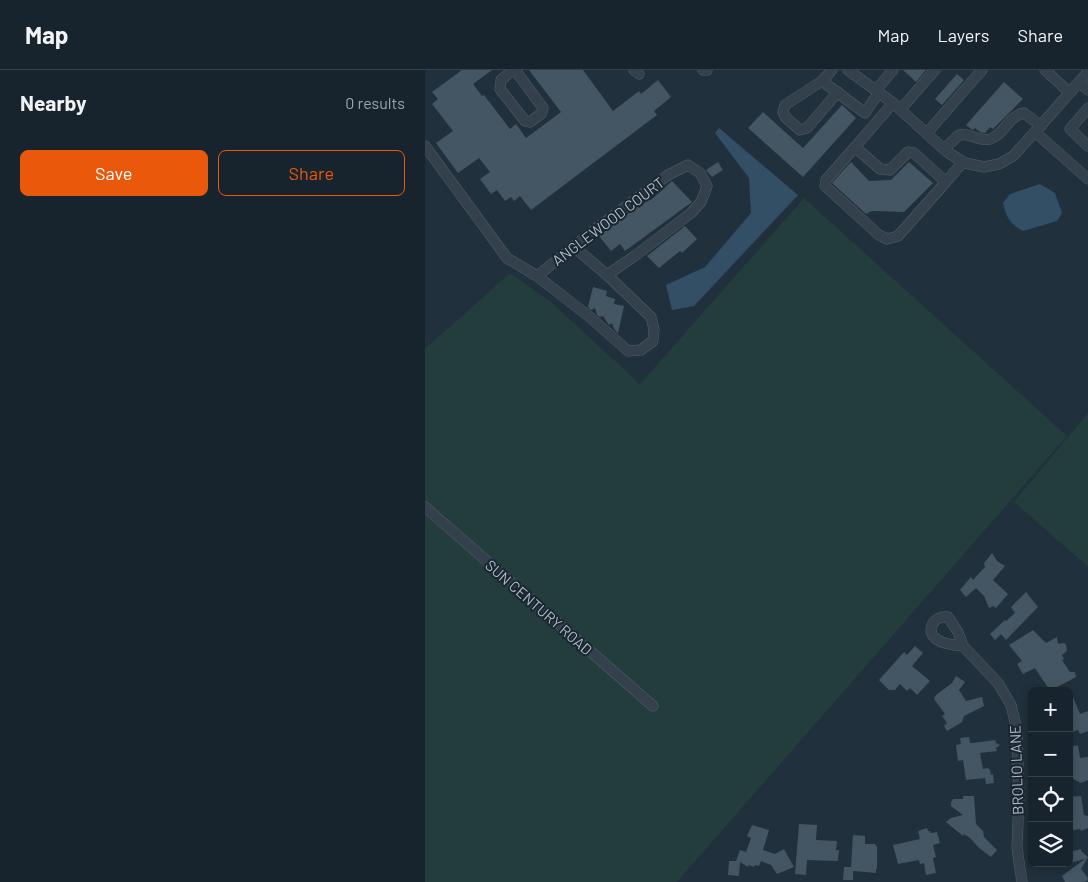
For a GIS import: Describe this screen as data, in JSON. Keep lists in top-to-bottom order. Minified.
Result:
{"streets":{"street":["ANGLEWOOD COURT","SUN CENTURY ROAD","BROLIO LANE"]},"page":{"header":"Map","nav":["Map","Layers","Share"],"heading":["Nearby","0 results"],"buttons":["Save","Share"],"map_buttons":["+","−"]}}
